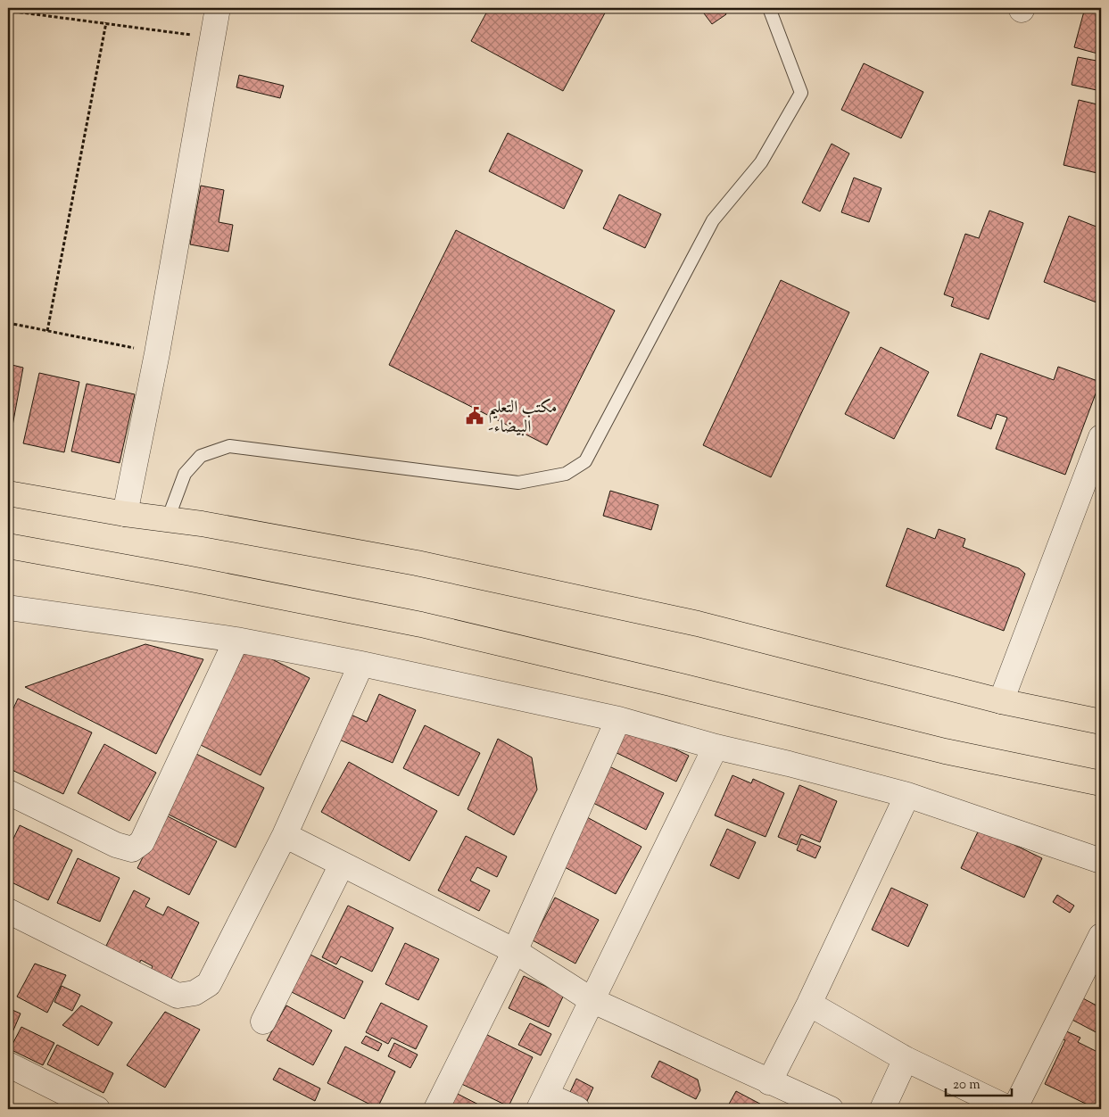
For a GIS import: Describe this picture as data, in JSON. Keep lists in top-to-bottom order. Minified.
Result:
{"places":{"public building":["مكتب التعليم -البيضاء"]},"scale_bar":"20 m"}
